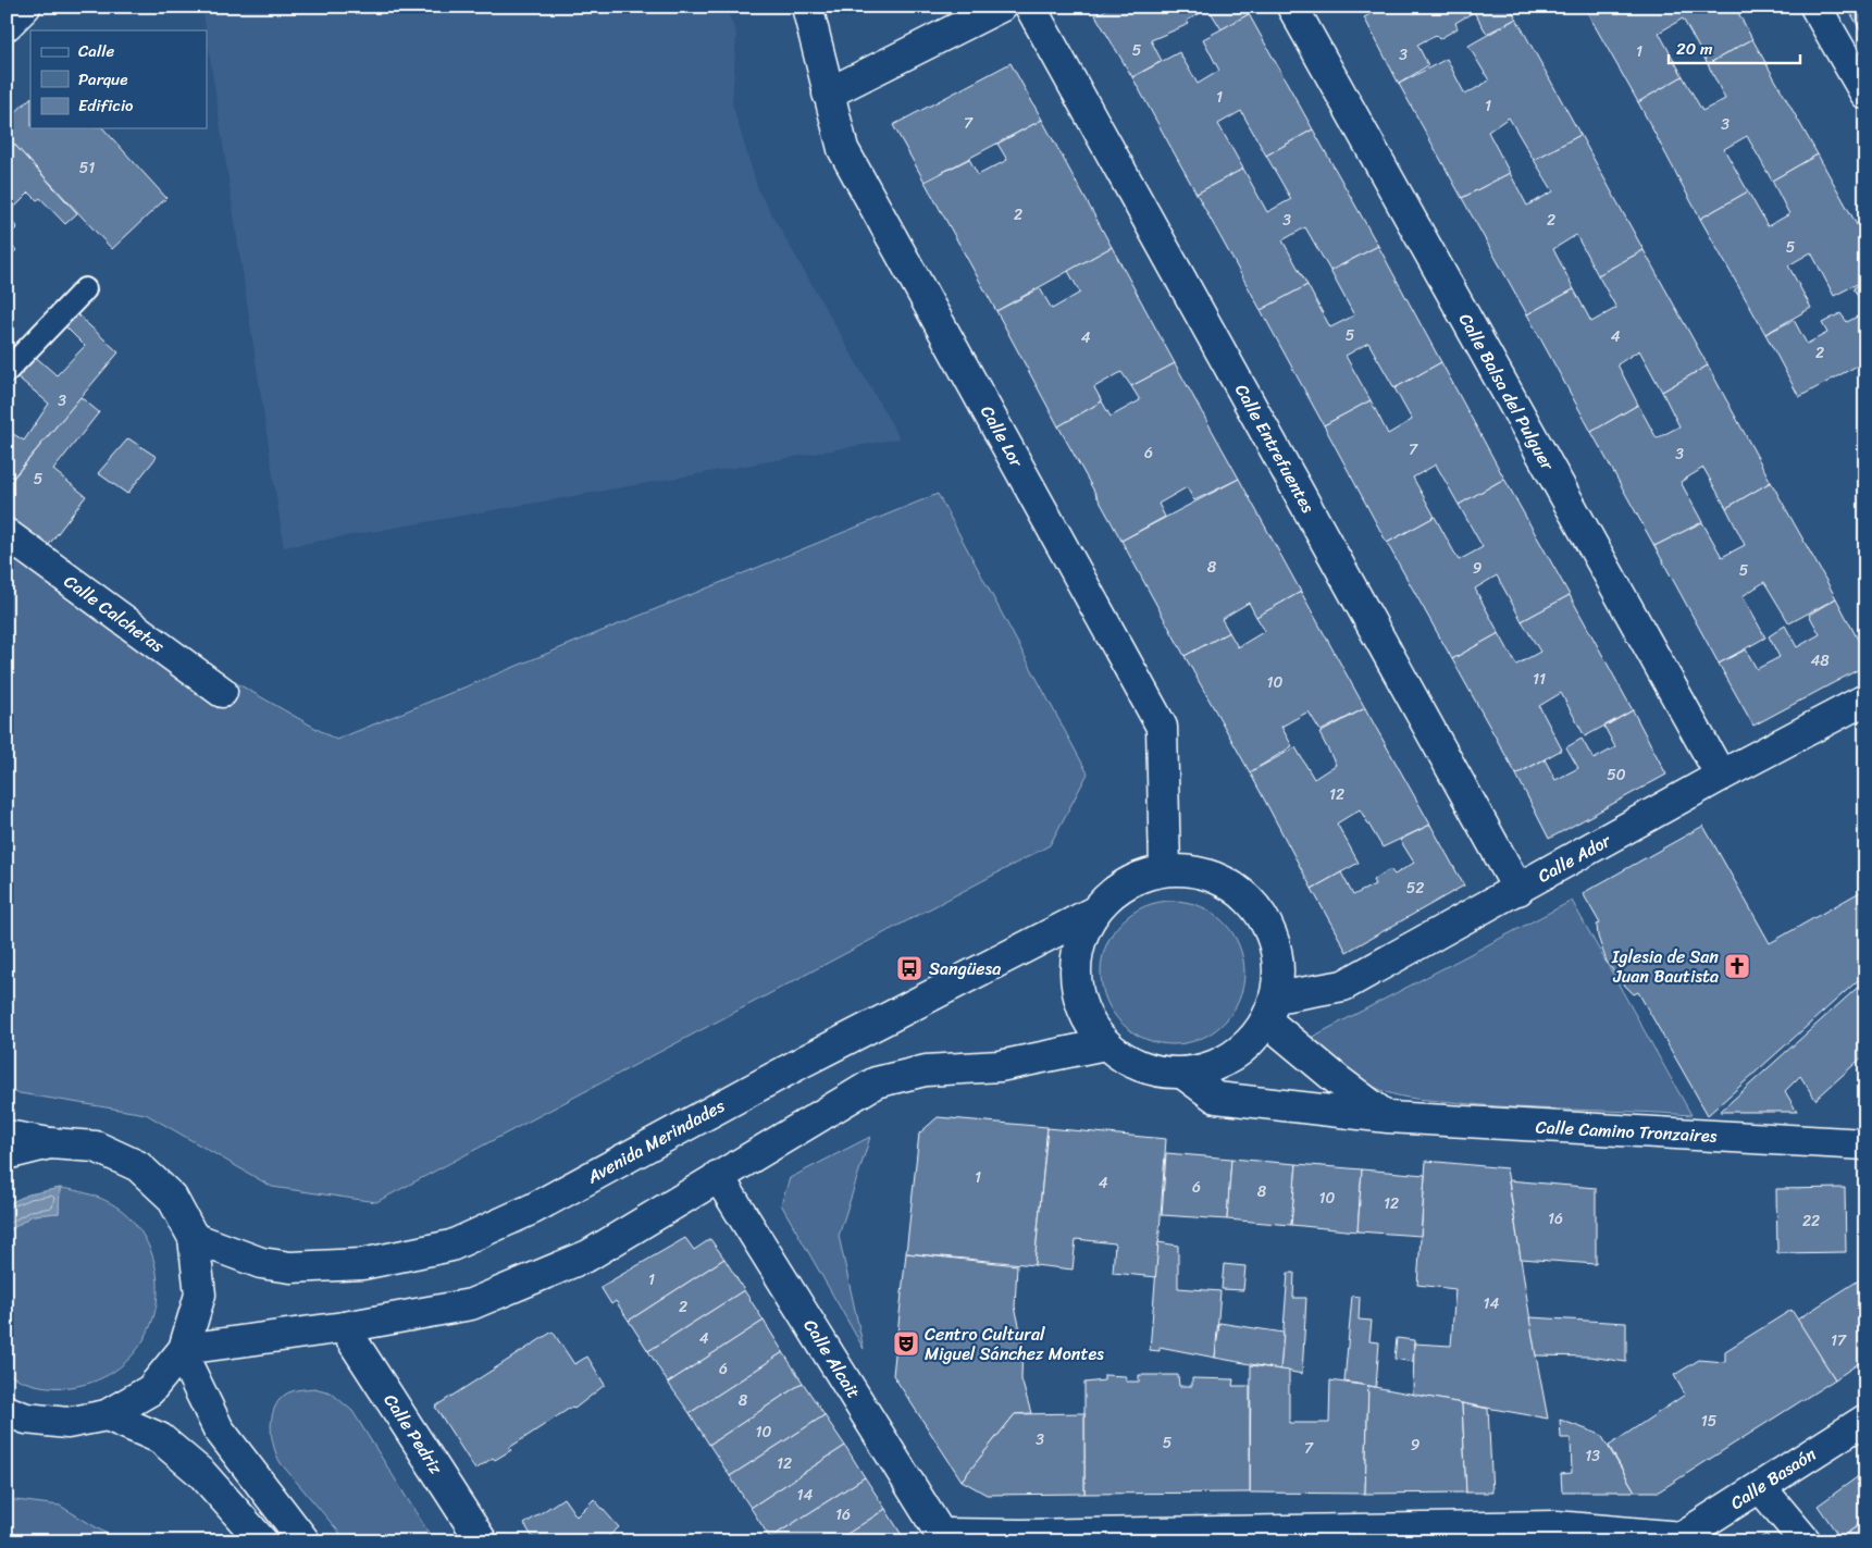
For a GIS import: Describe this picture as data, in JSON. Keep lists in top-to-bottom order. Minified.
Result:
{"streets":{"street":["Calle Balsa del Pulguer","Calle Lor","Calle Entrefuentes","Calle Calchetas","Calle Ador","Calle Camino Tronzaires","Avenida Merindades","Calle Alcait","Calle Pedriz","Calle Basaón"]},"crossings":[["Calle Balsa del Pulguer","Calle Ador"],["Calle Entrefuentes","Calle Ador"],["Calle Alcait","Calle Basaón"]],"places":{"church":["Iglesia de San Juan Bautista"],"bus stop":["Sangüesa"],"theatre":["Centro Cultural Miguel Sánchez Montes"]},"house_numbers":["5","1","3","1","1","7","3","51","2","3","2","5","5","4","4","2","3","7","6","3","5","8","9","5","48","11","10","50","12","52","1","4","6","8","10","12","16","22","1","14","2","4","17","6","8","15","10","3","5","9","7","13","12","14","16"],"legend":["Calle","Parque","Edificio"],"scale_bar":"20 m"}
